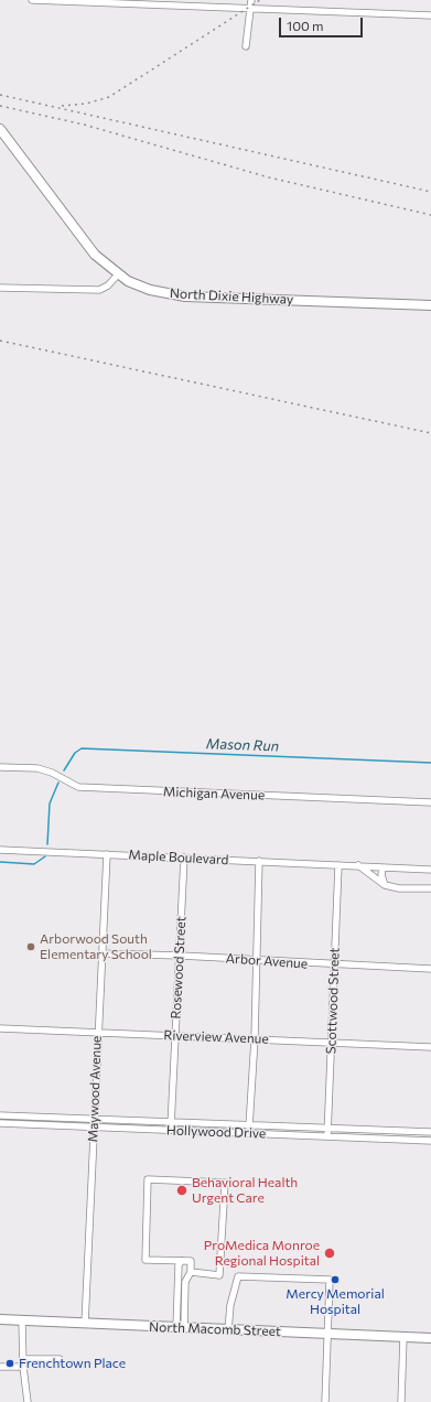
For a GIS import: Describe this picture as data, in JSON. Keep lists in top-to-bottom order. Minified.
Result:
{"streets":{"main road":["North Dixie Highway","North Macomb Street"],"street":["Michigan Avenue","Maple Boulevard","Arbor Avenue","Rosewood Street","Scottwood Street","Riverview Avenue","Maywood Avenue","Hollywood Drive"]},"crossings":[["Maple Boulevard","Rosewood Street"],["Maple Boulevard","Scottwood Street"],["Maple Boulevard","Maywood Avenue"],["Arbor Avenue","Rosewood Street"],["Arbor Avenue","Scottwood Street"],["Arbor Avenue","Maywood Avenue"],["Rosewood Street","Riverview Avenue"],["Rosewood Street","Hollywood Drive"],["Scottwood Street","Riverview Avenue"],["Scottwood Street","Hollywood Drive"],["Riverview Avenue","Maywood Avenue"],["Maywood Avenue","Hollywood Drive"],["Maywood Avenue","North Macomb Street"]],"water":["Mason Run"],"places":["Arborwood South Elementary School","Behavioral Health Urgent Care","ProMedica Monroe Regional Hospital","Mercy Memorial Hospital","Frenchtown Place"],"scale_bar":"100 m"}
